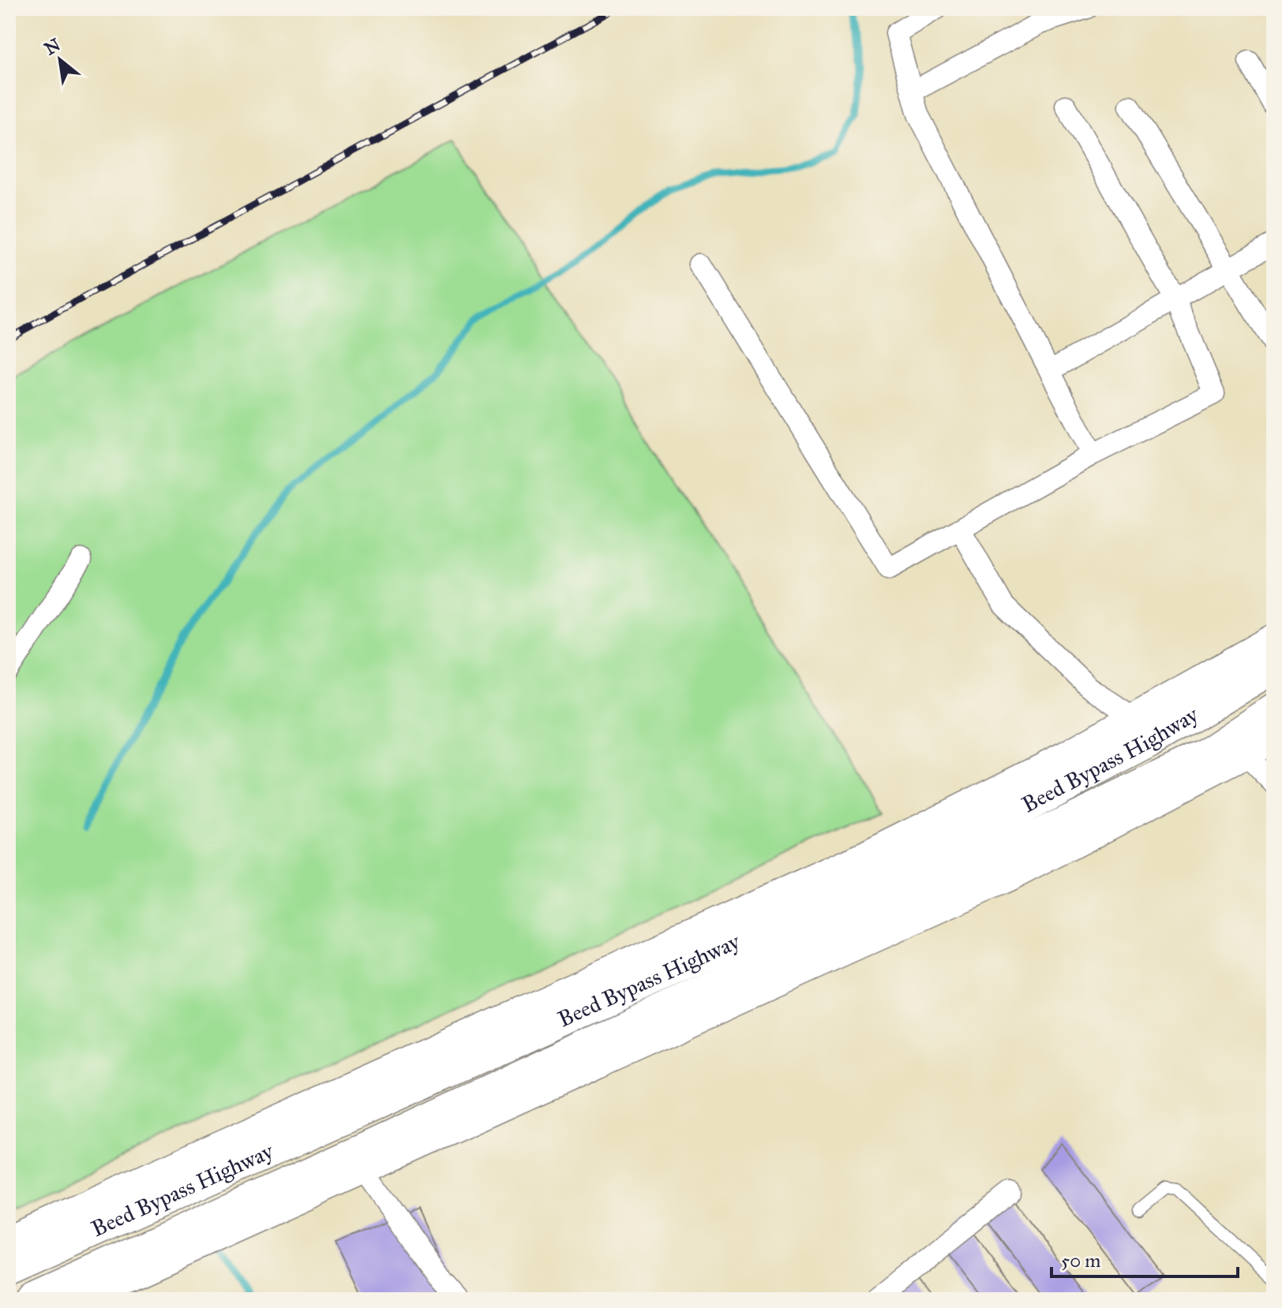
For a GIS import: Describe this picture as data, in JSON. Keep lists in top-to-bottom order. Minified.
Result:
{"streets":{"highway":["Beed Bypass Highway"]},"scale_bar":"50 m","north":"top left"}
